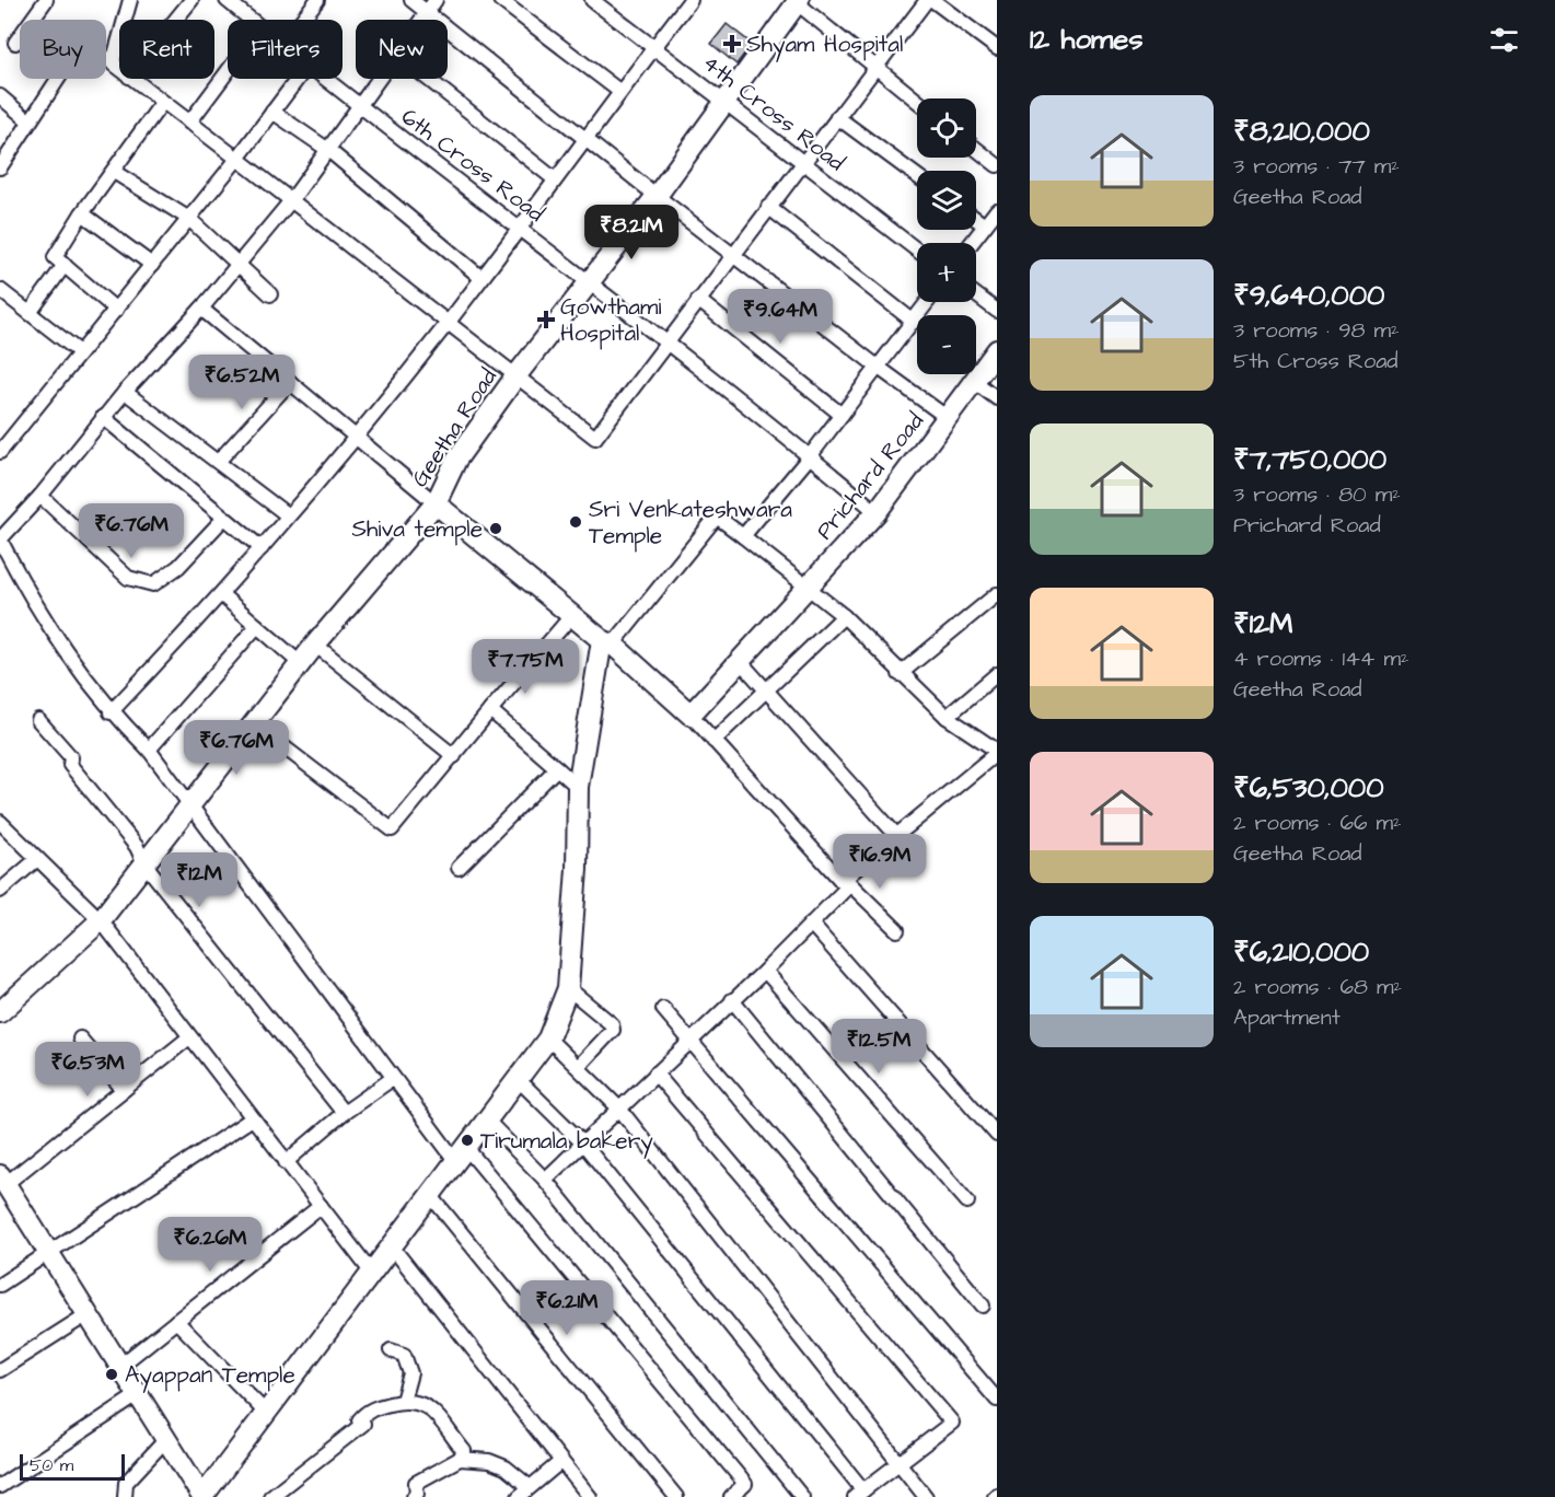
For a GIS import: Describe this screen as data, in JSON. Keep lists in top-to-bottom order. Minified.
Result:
{"streets":{"street":["4th Cross Road","6th Cross Road","Geetha Road","Prichard Road"]},"crossings":[["4th Cross Road","Geetha Road"],["6th Cross Road","Geetha Road"],["6th Cross Road","Prichard Road"]],"places":{"health":["Shyam Hospital","Gowthami Hospital"],"other":["Sri Venkateshwara Temple","Shiva temple","Tirumala bakery","Ayappan Temple"]},"scale_bar":"50 m","page":{"heading":"12 homes","chip":["Buy","Rent","Filters","New"],"list":[{"name":"₹8,210,000","note":"3 rooms · 77 m² · Geetha Road"},{"name":"₹9,640,000","note":"3 rooms · 98 m² · 5th Cross Road"},{"name":"₹7,750,000","note":"3 rooms · 80 m² · Prichard Road"},{"name":"₹12M","note":"4 rooms · 144 m² · Geetha Road"},{"name":"₹6,530,000","note":"2 rooms · 66 m² · Geetha Road"},{"name":"₹6,210,000","note":"2 rooms · 68 m² · Apartment"}],"map_buttons":["+","−"],"price":["₹8.21M","₹9.64M","₹6.52M","₹6.76M","₹7.75M","₹6.76M","₹16.9M","₹12M","₹12.5M","₹6.53M","₹6.26M","₹6.21M"],"scale":"50 m"}}
